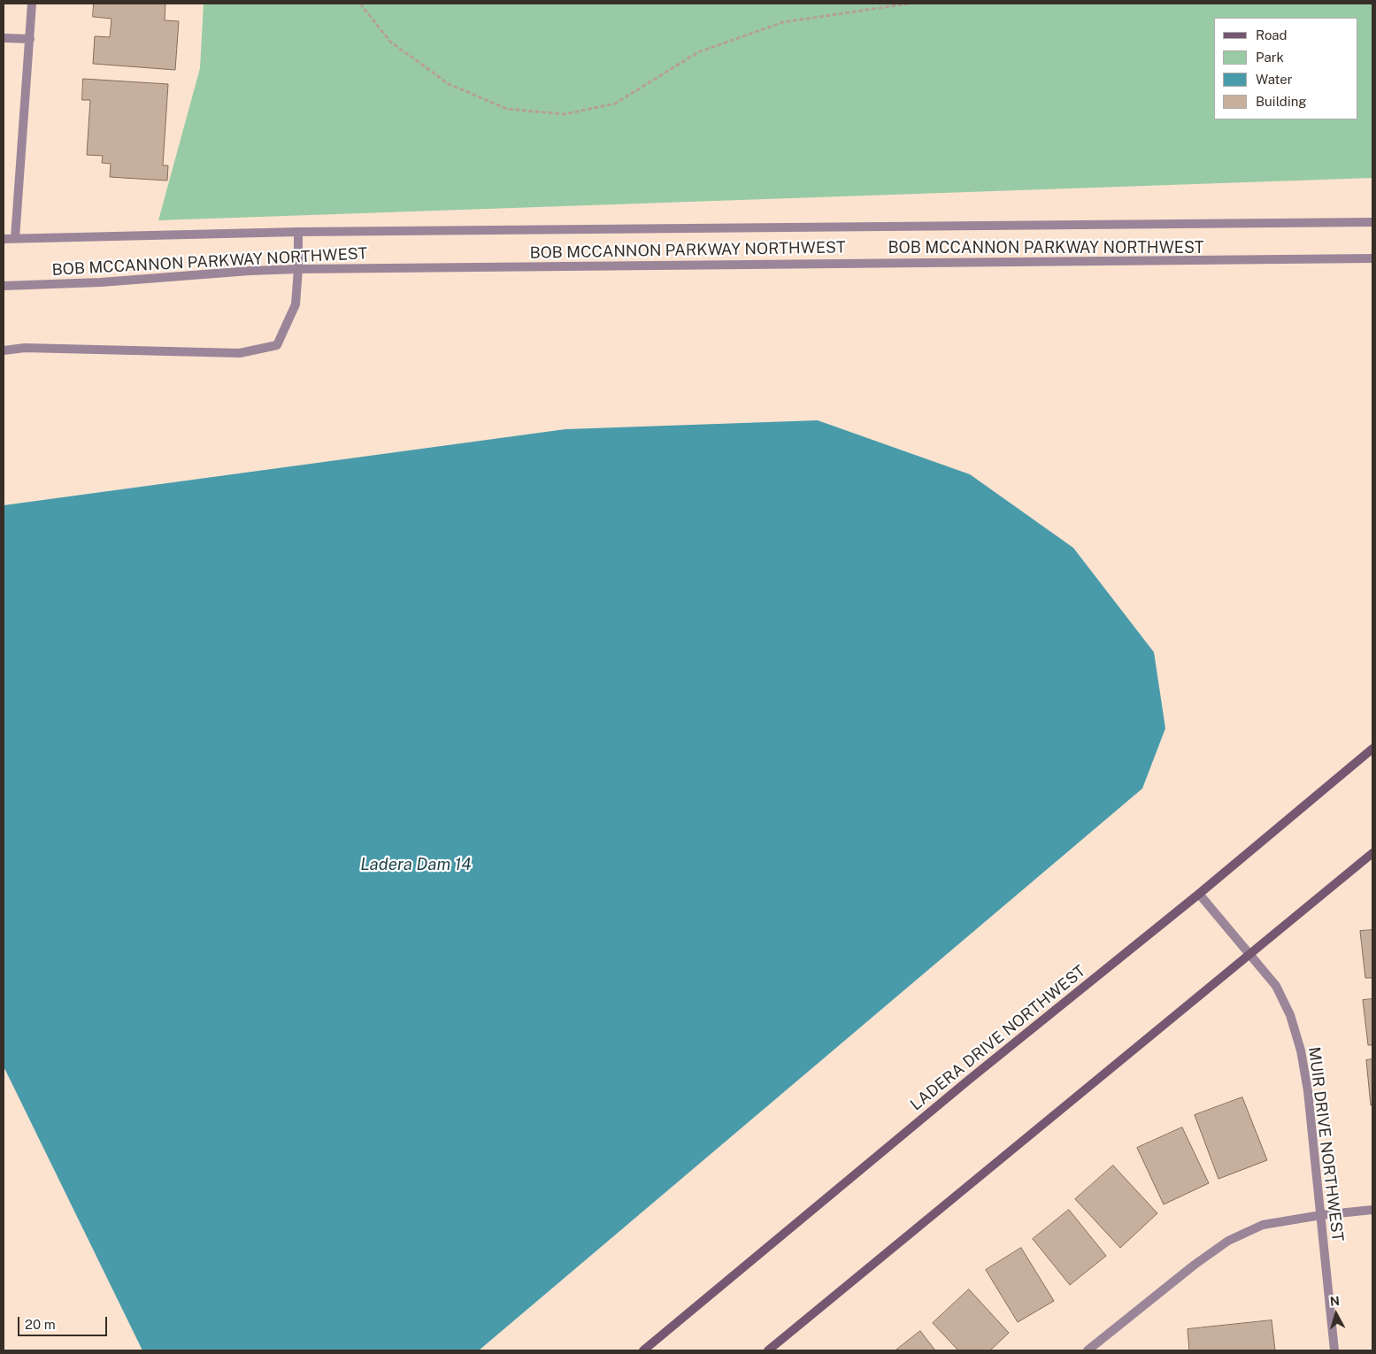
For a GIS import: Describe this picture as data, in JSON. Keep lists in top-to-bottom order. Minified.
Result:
{"streets":{"main road":["LADERA DRIVE NORTHWEST"],"street":["BOB MCCANNON PARKWAY NORTHWEST","MUIR DRIVE NORTHWEST"]},"crossings":[["LADERA DRIVE NORTHWEST","MUIR DRIVE NORTHWEST"]],"water":["Ladera Dam 14"],"legend":["Road","Park","Water","Building"],"scale_bar":"20 m","north":"top"}
